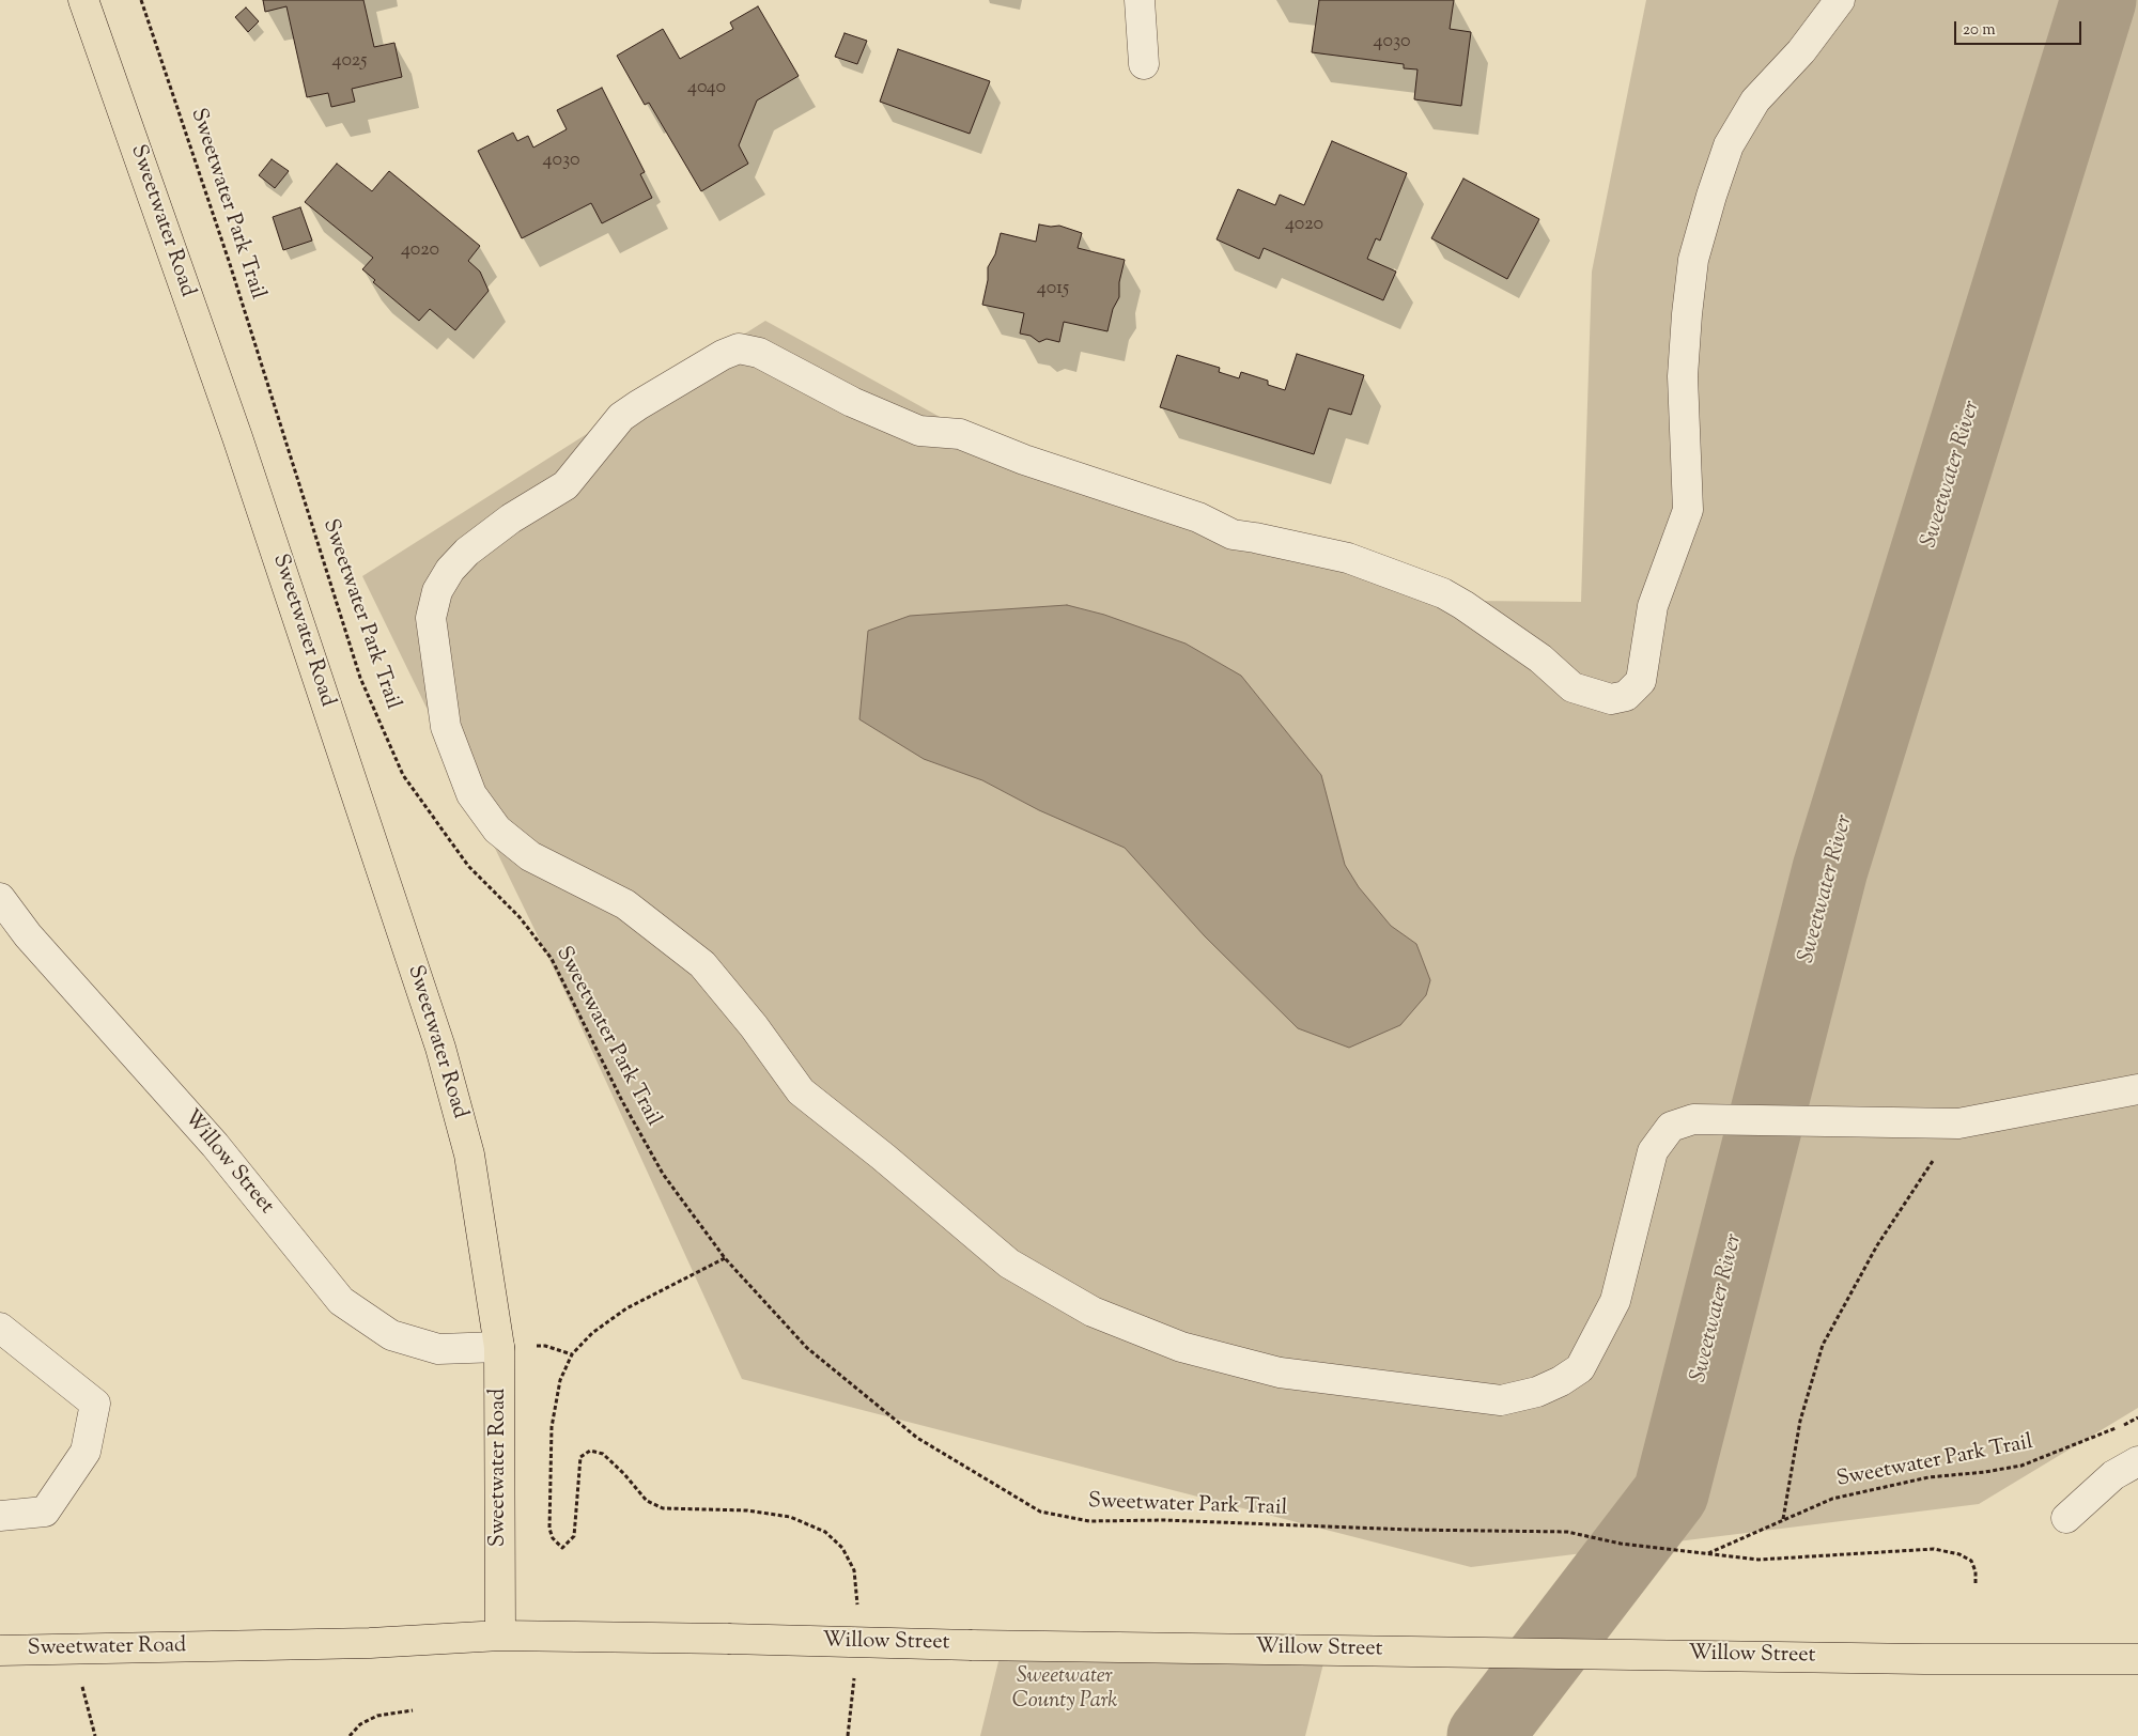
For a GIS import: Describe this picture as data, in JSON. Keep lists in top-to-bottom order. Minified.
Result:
{"streets":{"main road":["Sweetwater Road","Willow Street"],"path":["Sweetwater Park Trail"]},"crossings":[["Sweetwater Road","Willow Street"]],"water":["Sweetwater River"],"parks":["Sweetwater County Park"],"house_numbers":["4030","4025","4040","4030","4020","4020","4015"],"scale_bar":"20 m"}
